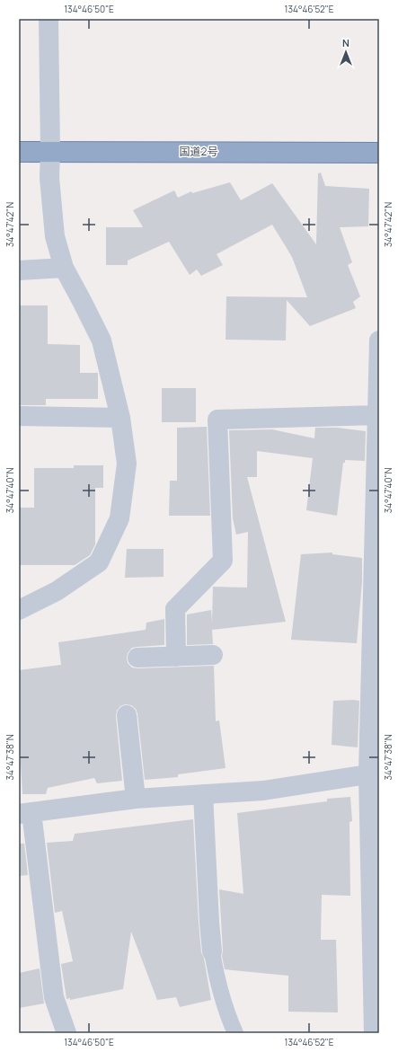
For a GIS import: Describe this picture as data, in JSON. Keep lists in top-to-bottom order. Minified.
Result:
{"streets":{"highway":["国道2号"]},"north":"top","coordinates":["134°46'50\"E","134°46'52\"E","34°47'42\"N","34°47'40\"N","34°47'38\"N"]}
